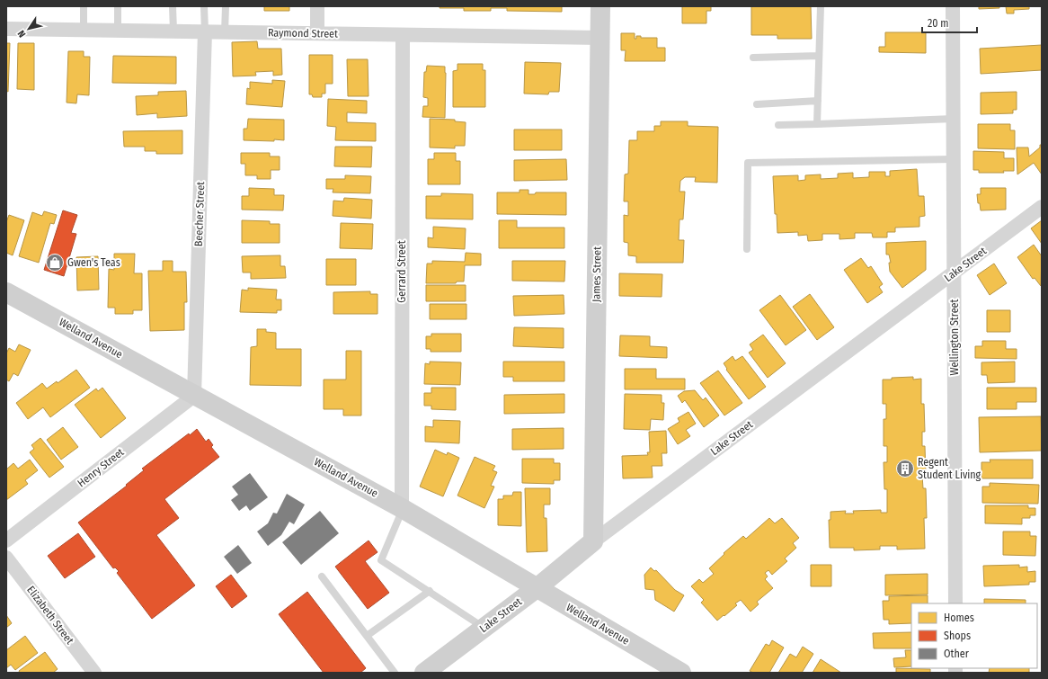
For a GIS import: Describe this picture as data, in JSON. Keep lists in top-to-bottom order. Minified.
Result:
{"streets":{"main road":["Lake Street","James Street","Welland Avenue"],"street":["Raymond Street","Beecher Street","Gerrard Street","Wellington Street","Henry Street","Elizabeth Street"]},"crossings":[["Raymond Street","Beecher Street"],["Raymond Street","Gerrard Street"],["Raymond Street","James Street"],["Beecher Street","Welland Avenue"],["Beecher Street","Henry Street"],["Lake Street","James Street"],["Lake Street","Wellington Street"],["Lake Street","Welland Avenue"],["Gerrard Street","Welland Avenue"],["Welland Avenue","Henry Street"]],"places":{"shop":["Gwen's Teas"],"building":["Regent Student Living"]},"legend":["Homes","Shops","Other"],"scale_bar":"20 m","north":"bottom left"}
